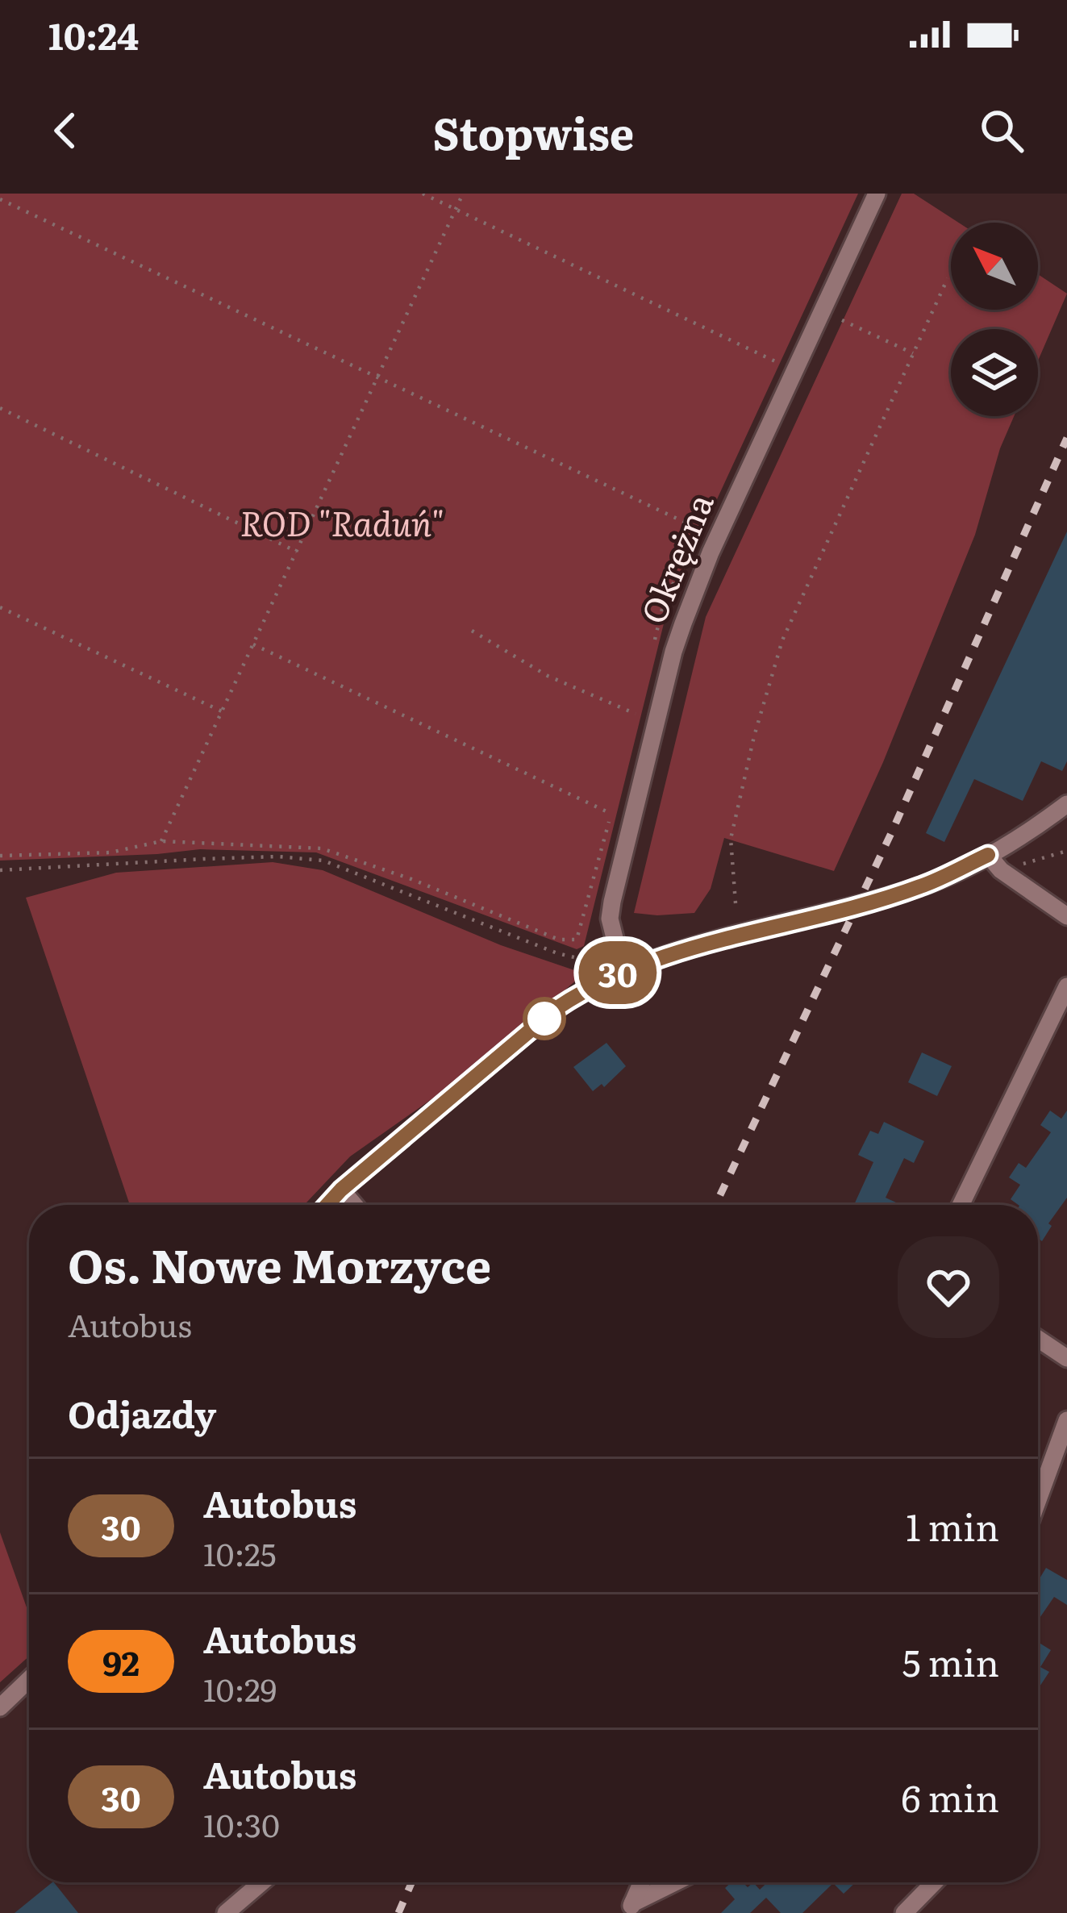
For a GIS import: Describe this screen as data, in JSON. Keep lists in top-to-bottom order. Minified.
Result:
{"streets":{"street":["Okrężna"]},"parks":["ROD \"Raduń\""],"lines":["bus line 30"],"north":"top left","page":{"status":"10:24","header":"Stopwise","on_map":"30","heading":[["Os. Nowe Morzyce","Autobus"],"Odjazdy"],"list":[{"mark":"30","name":"Autobus","note":"10:25","value":"1 min"},{"mark":"92","name":"Autobus","note":"10:29","value":"5 min"},{"mark":"30","name":"Autobus","note":"10:30","value":"6 min"}]}}
